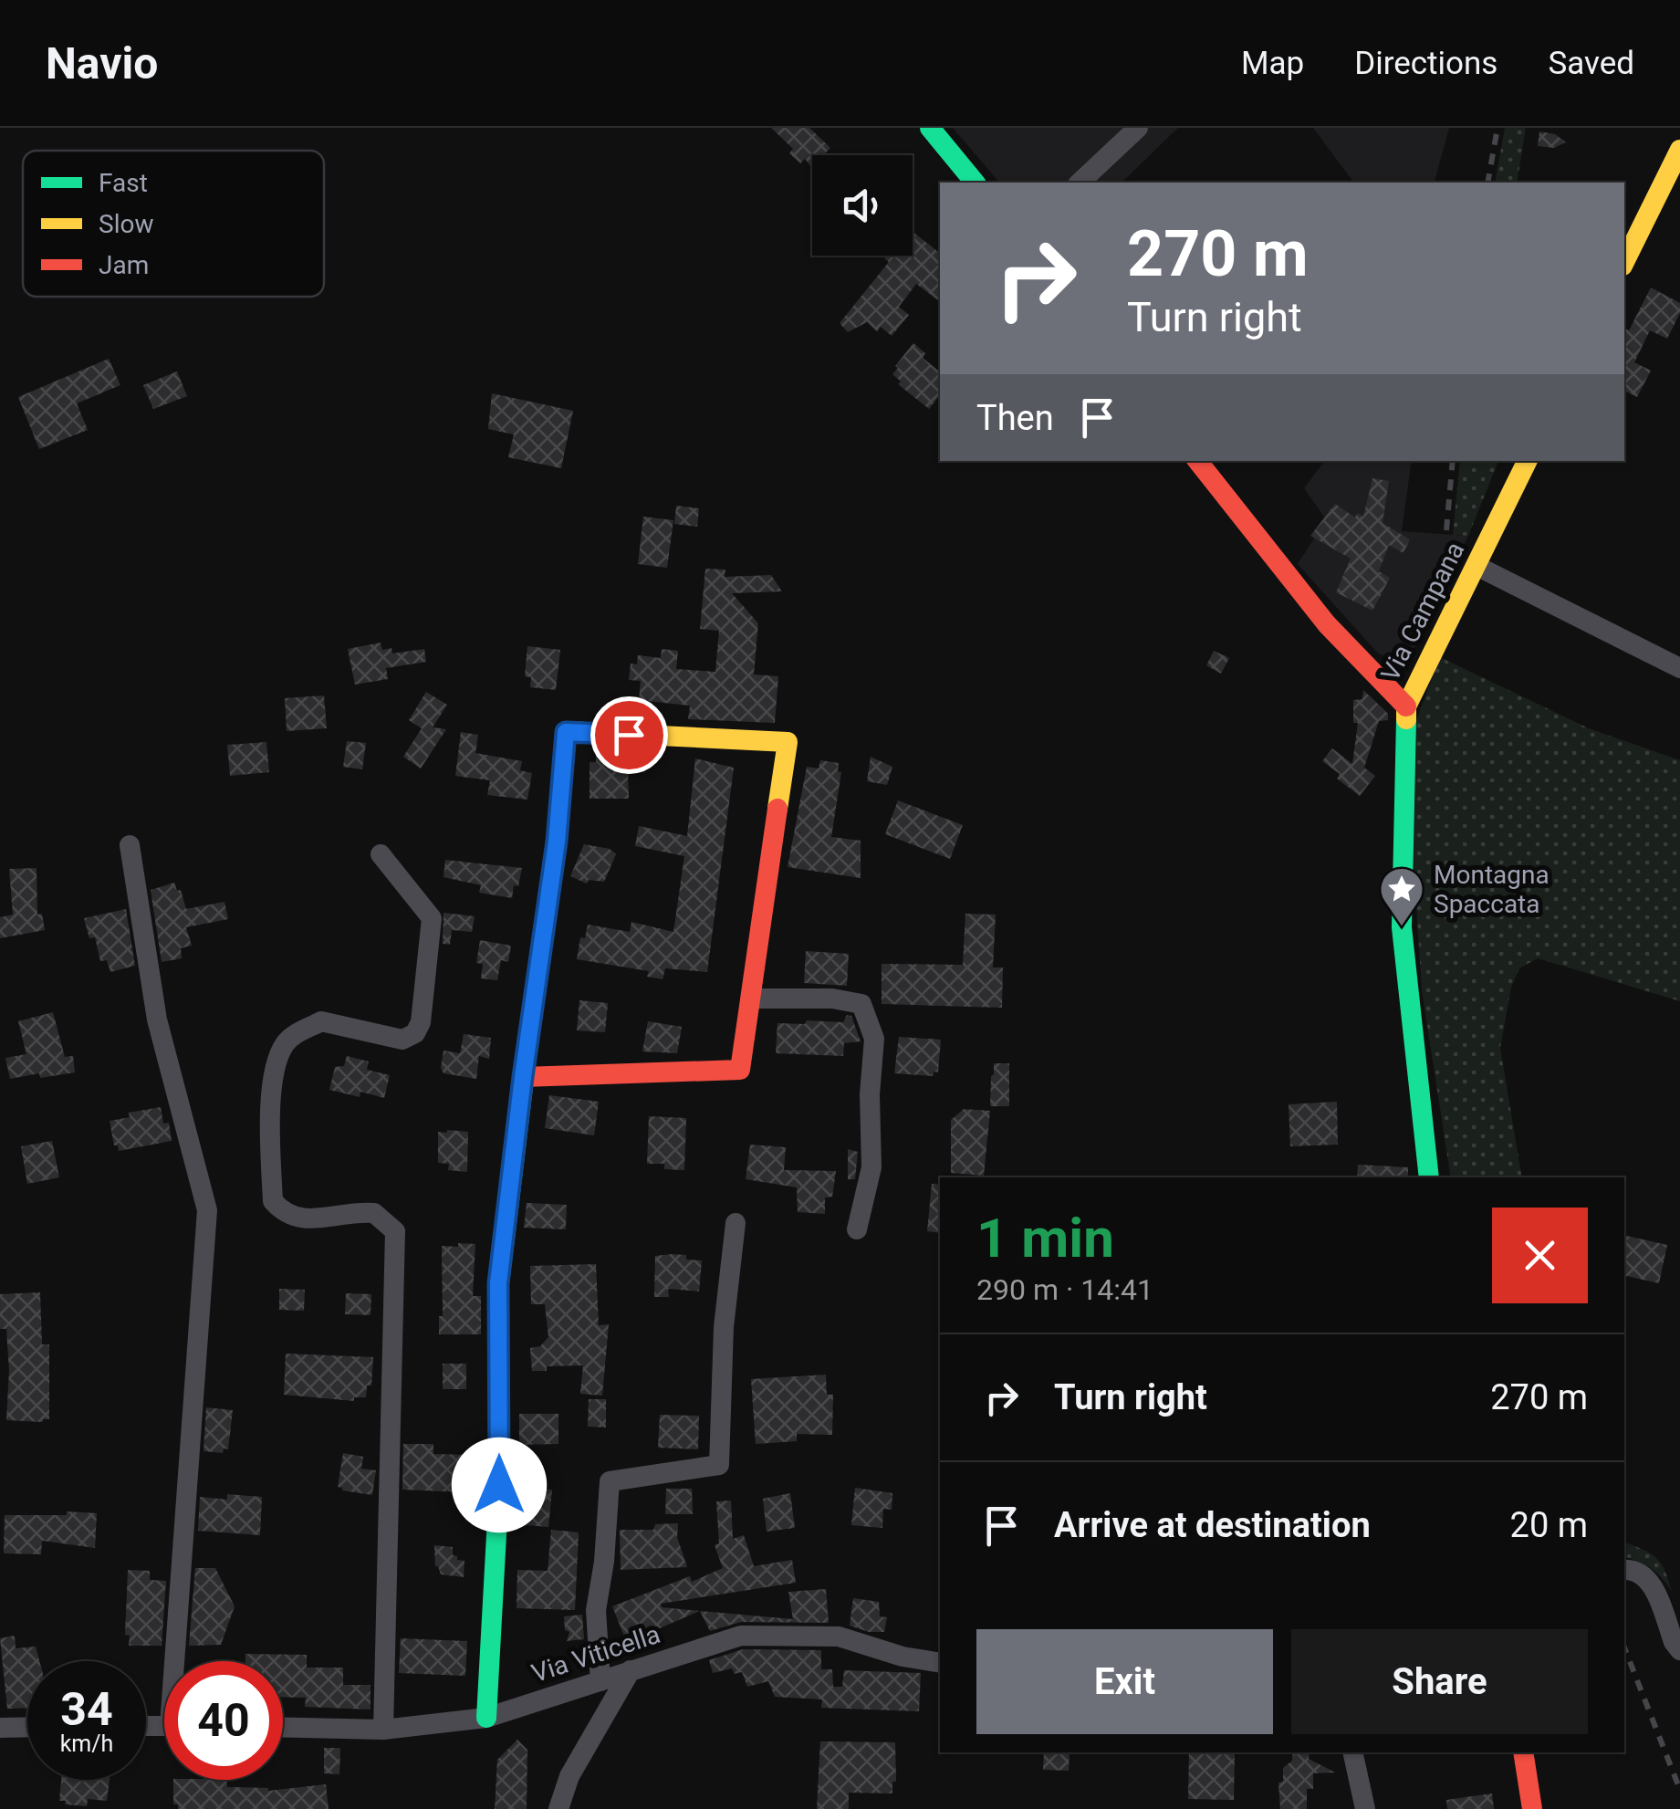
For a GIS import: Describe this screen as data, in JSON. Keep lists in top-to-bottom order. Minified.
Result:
{"streets":{"street":["Via Campana","Via Viticella"]},"places":{"place":["Montagna Spaccata"]},"legend":["Fast","Slow","Jam"],"page":{"header":"Navio","nav":["Map","Directions","Saved"],"turn":["270 m","Turn right"],"then":"Then","heading":["1 min","290 m · 14:41"],"list":[{"name":"Turn right","value":"270 m"},{"name":"Arrive at destination","value":"20 m"}],"buttons":["Exit","Share"],"speed":"34 km/h","limit":"40"}}
